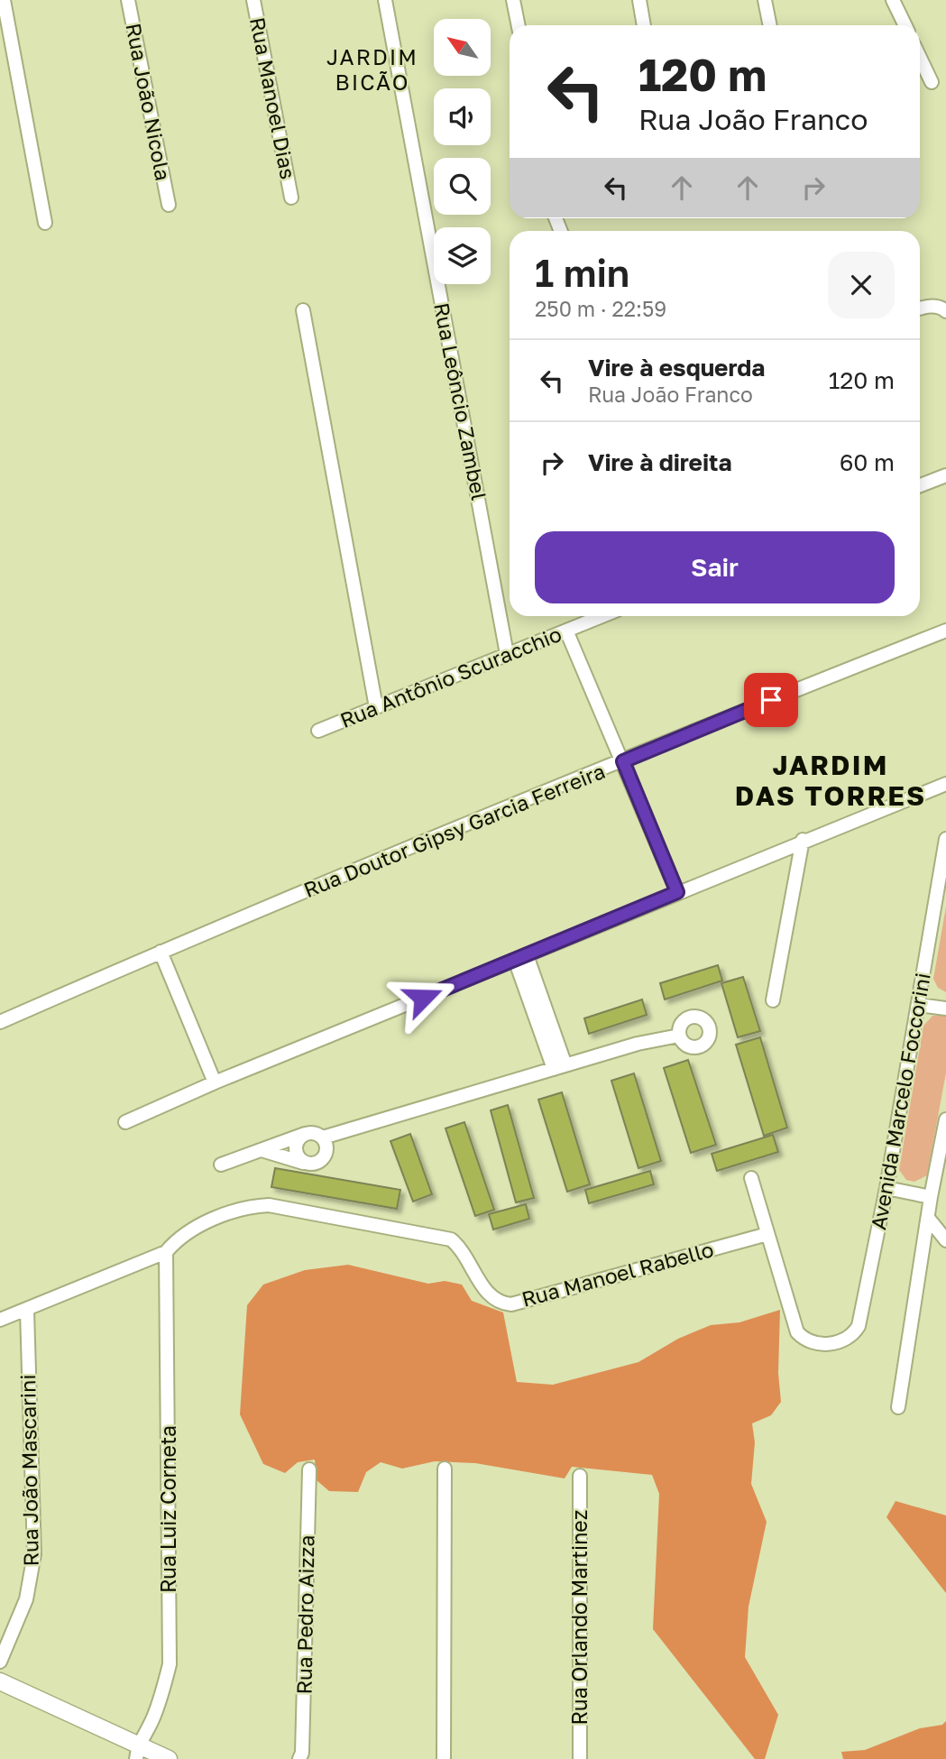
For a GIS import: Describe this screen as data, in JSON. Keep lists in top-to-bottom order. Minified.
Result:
{"streets":{"street":["Rua Manoel Dias","Rua João Nicola","Rua Leôncio Zambel","Rua Antônio Scuracchio","Rua Doutor Gipsy Garcia Ferreira","Avenida Marcelo Foccorini","Rua Manoel Rabello","Rua João Mascarini","Rua Luiz Corneta","Rua Pedro Aizza","Rua Orlando Martinez"]},"crossings":[["Rua Leôncio Zambel","Rua Antônio Scuracchio"],["Avenida Marcelo Foccorini","Rua Manoel Rabello"],["Rua Manoel Rabello","Rua João Mascarini"],["Rua Manoel Rabello","Rua Luiz Corneta"]],"districts":["JARDIM BICÃO","JARDIM DAS TORRES"],"north":"top left","page":{"turn":["120 m","Rua João Franco"],"heading":["1 min","250 m · 22:59"],"list":[{"name":"Vire à esquerda","note":"Rua João Franco","value":"120 m"},{"name":"Vire à direita","value":"60 m"}],"buttons":"Sair"}}
